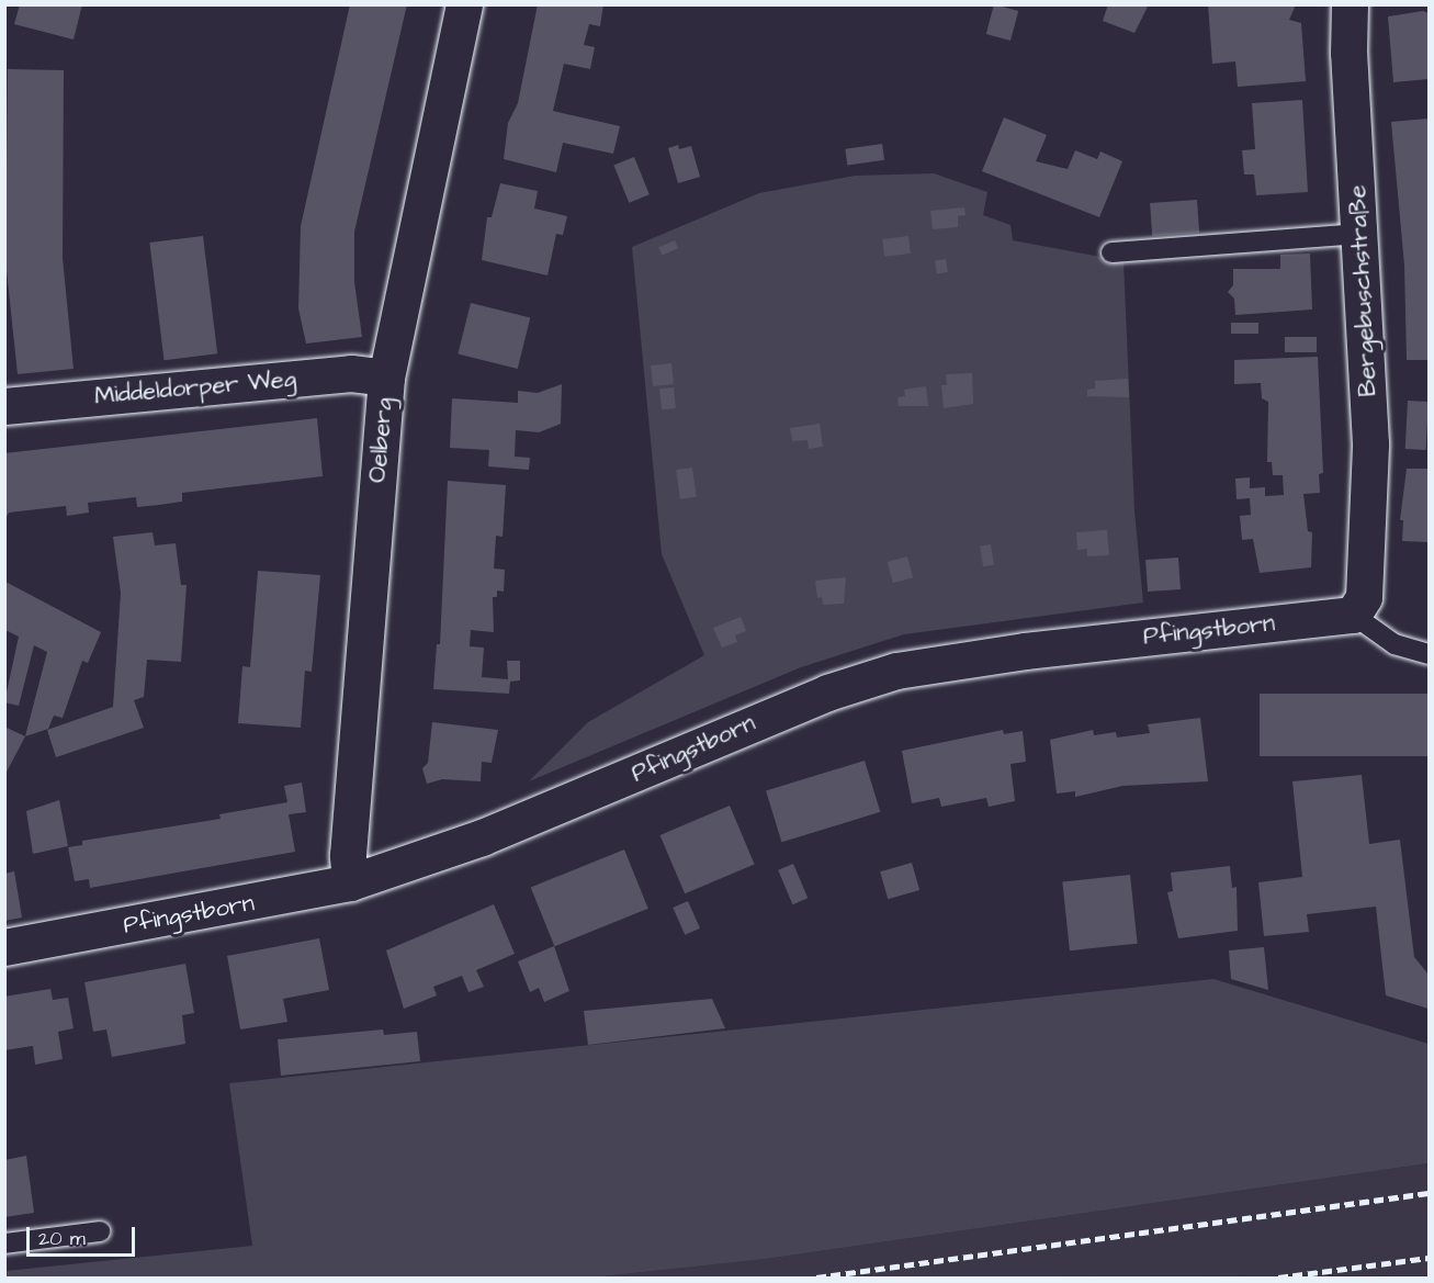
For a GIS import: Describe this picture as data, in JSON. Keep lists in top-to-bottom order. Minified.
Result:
{"streets":{"street":["Bergebuschstraße","Middeldorper Weg","Oelberg","Pfingstborn"]},"crossings":[["Bergebuschstraße","Pfingstborn"],["Middeldorper Weg","Oelberg"],["Oelberg","Pfingstborn"]],"scale_bar":"20 m"}
